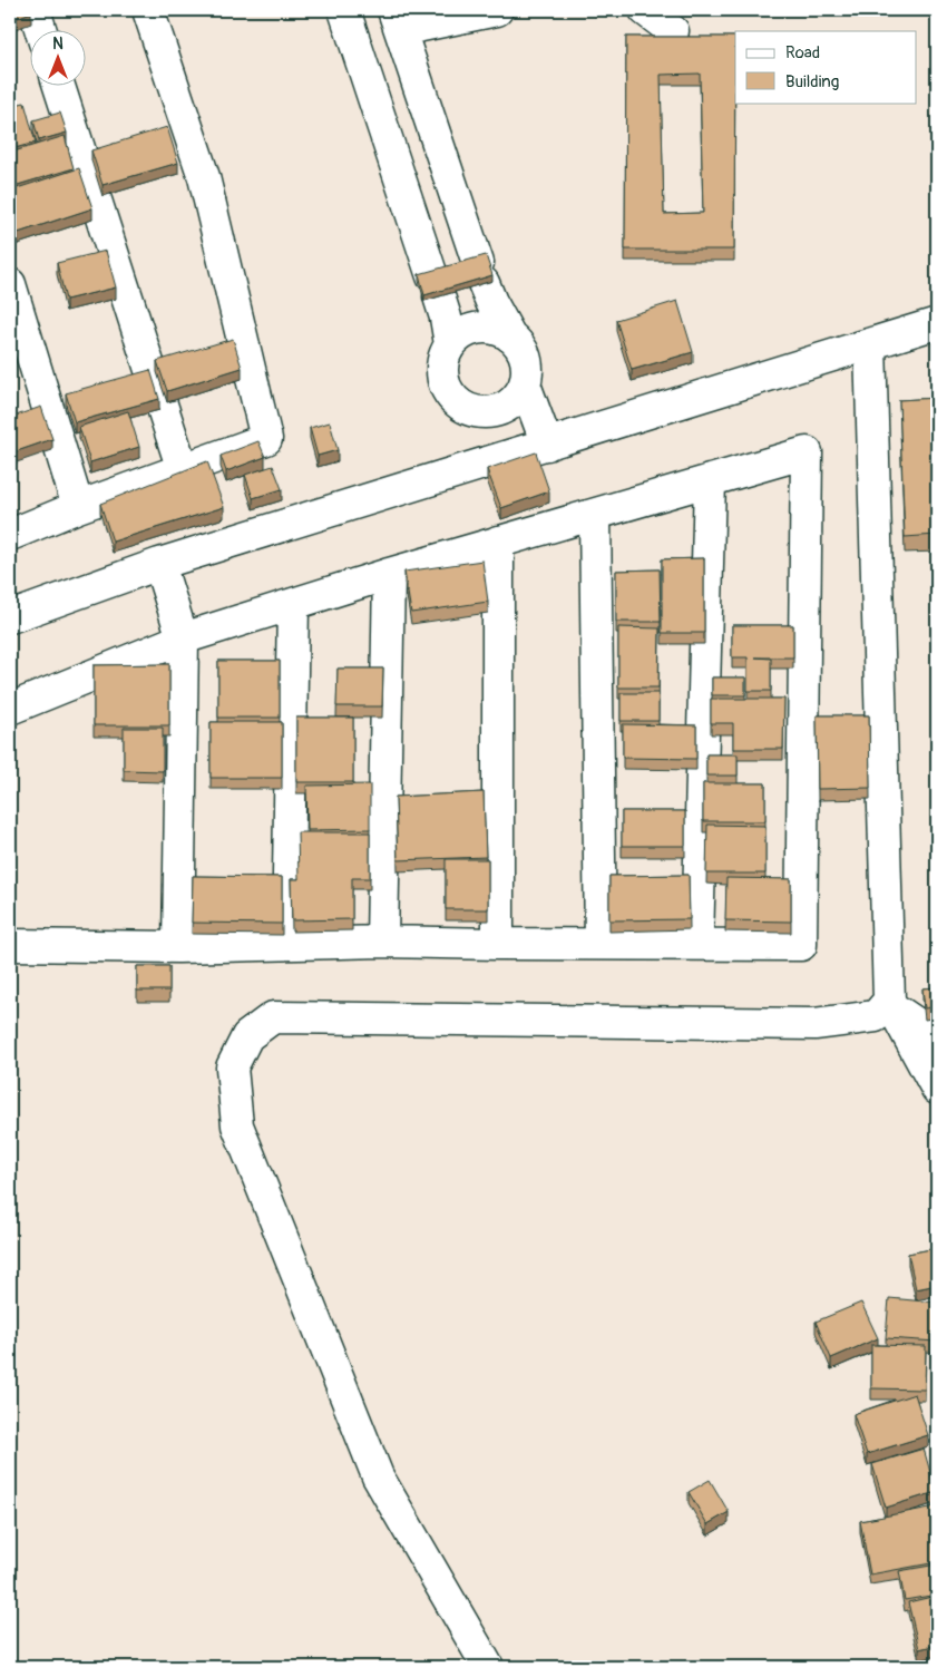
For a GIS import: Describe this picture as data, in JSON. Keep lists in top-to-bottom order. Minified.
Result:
{"legend":["Road","Building"],"north":"top"}
